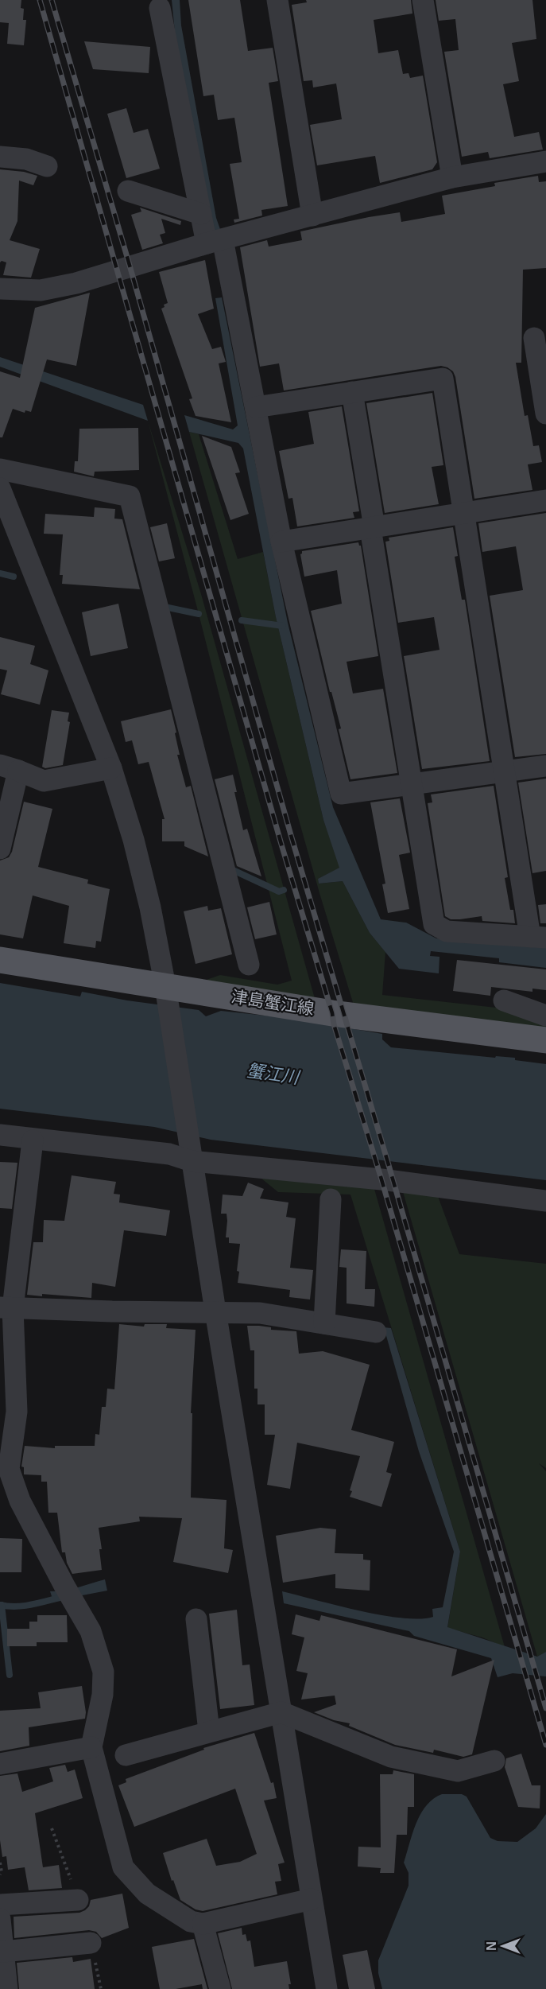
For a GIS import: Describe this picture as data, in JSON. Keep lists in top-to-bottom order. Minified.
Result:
{"streets":{"main road":["津島蟹江線"]},"water":["蟹江川"],"north":"left"}
